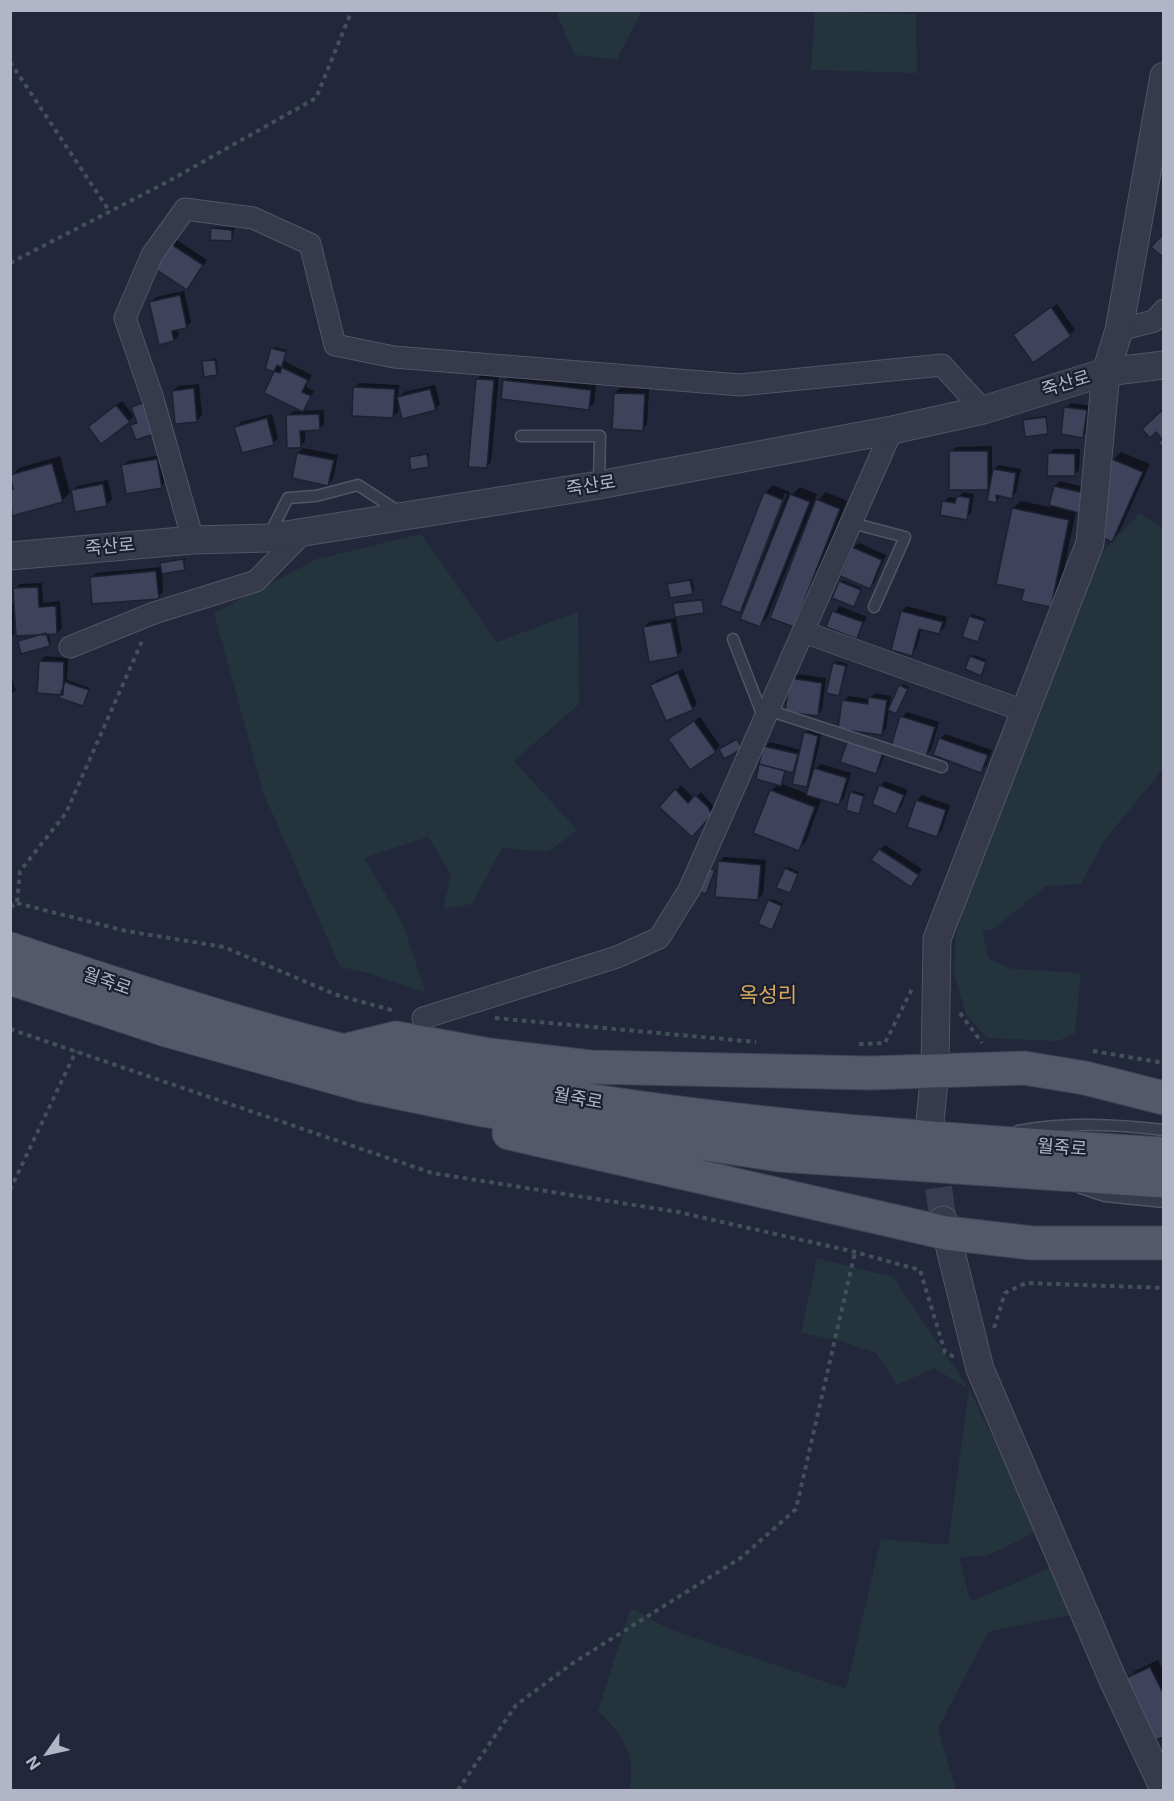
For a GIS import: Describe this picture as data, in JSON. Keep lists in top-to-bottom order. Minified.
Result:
{"streets":{"main road":["월죽로"],"street":["죽산로"]},"districts":["옥성리"],"north":"bottom left"}
